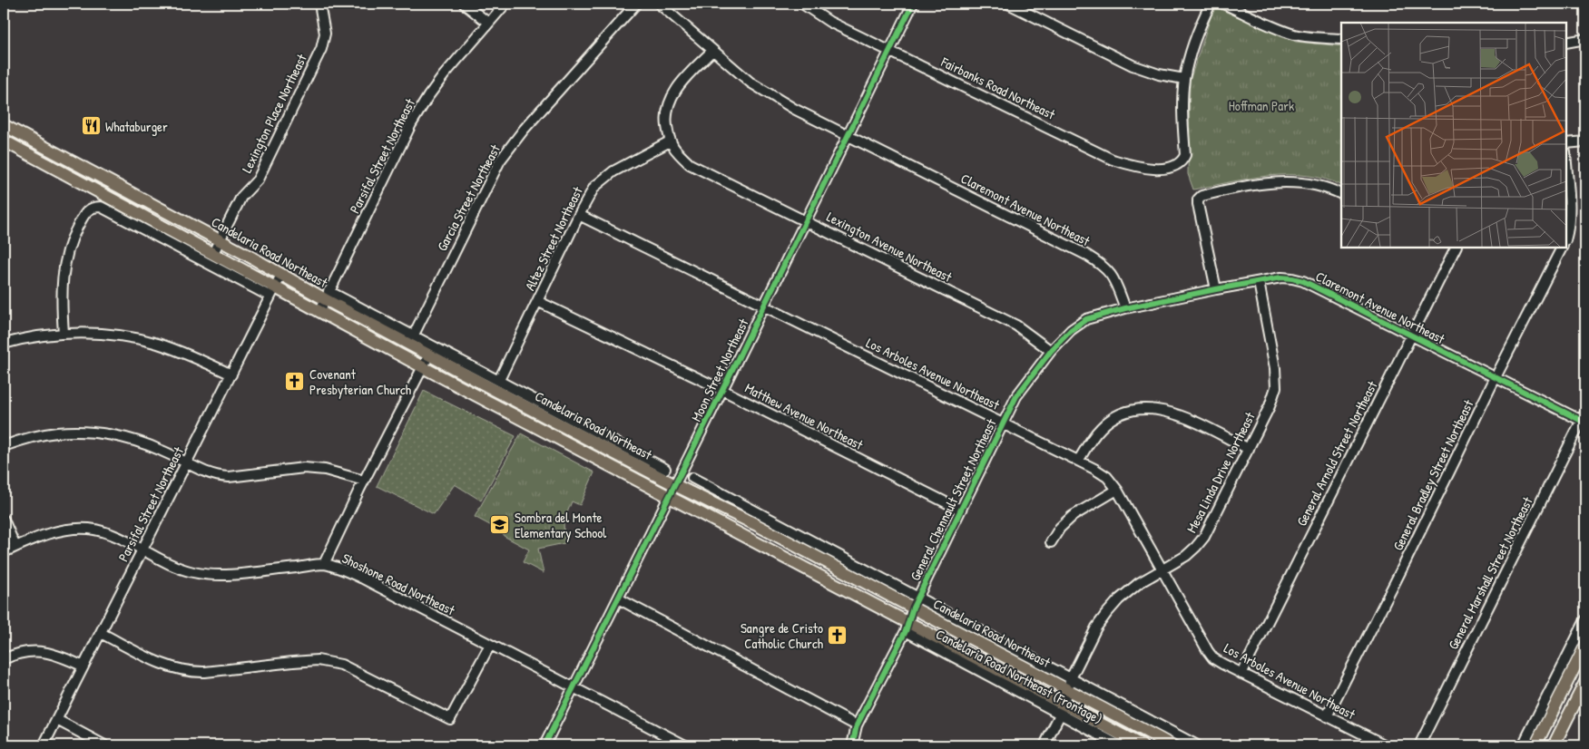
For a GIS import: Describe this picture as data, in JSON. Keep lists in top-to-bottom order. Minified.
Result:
{"streets":{"main road":["Candelaria Road Northeast"],"street":["Fairbanks Road Northeast","Lexington Place Northeast","Parsifal Street Northeast","Garcia Street Northeast","Claremont Avenue Northeast","Altez Street Northeast","Lexington Avenue Northeast","Moon Street Northeast","Los Arboles Avenue Northeast","Matthew Avenue Northeast","General Arnold Street Northeast","Mesa Linda Drive Northeast","General Bradley Street Northeast","General Chennault Street Northeast","General Marshall Street Northeast","Shoshone Road Northeast","Candelaria Road Northeast (Frontage)"]},"crossings":[["Fairbanks Road Northeast","Moon Street Northeast"],["Lexington Place Northeast","Candelaria Road Northeast"],["Parsifal Street Northeast","Candelaria Road Northeast"],["Parsifal Street Northeast","Shoshone Road Northeast"],["Claremont Avenue Northeast","Moon Street Northeast"],["Claremont Avenue Northeast","General Arnold Street Northeast"],["Claremont Avenue Northeast","Mesa Linda Drive Northeast"],["Claremont Avenue Northeast","General Bradley Street Northeast"],["Claremont Avenue Northeast","General Chennault Street Northeast"],["Claremont Avenue Northeast","General Marshall Street Northeast"],["Altez Street Northeast","Lexington Avenue Northeast"],["Altez Street Northeast","Los Arboles Avenue Northeast"],["Altez Street Northeast","Matthew Avenue Northeast"],["Lexington Avenue Northeast","Moon Street Northeast"],["Lexington Avenue Northeast","General Chennault Street Northeast"],["Candelaria Road Northeast","Moon Street Northeast"],["Candelaria Road Northeast","Mesa Linda Drive Northeast"],["Candelaria Road Northeast","General Chennault Street Northeast"],["Candelaria Road Northeast","Candelaria Road Northeast (Frontage)"],["Moon Street Northeast","Los Arboles Avenue Northeast"],["Moon Street Northeast","Matthew Avenue Northeast"],["Moon Street Northeast","Shoshone Road Northeast"],["Los Arboles Avenue Northeast","General Arnold Street Northeast"],["Los Arboles Avenue Northeast","Mesa Linda Drive Northeast"],["Los Arboles Avenue Northeast","General Bradley Street Northeast"],["Los Arboles Avenue Northeast","General Chennault Street Northeast"],["Matthew Avenue Northeast","General Chennault Street Northeast"],["Mesa Linda Drive Northeast","Candelaria Road Northeast (Frontage)"]],"parks":["Hoffman Park"],"places":{"restaurant":["Whataburger"],"church":["Covenant Presbyterian Church","Sangre de Cristo Catholic Church"],"school or university":["Sombra del Monte Elementary School"]}}
